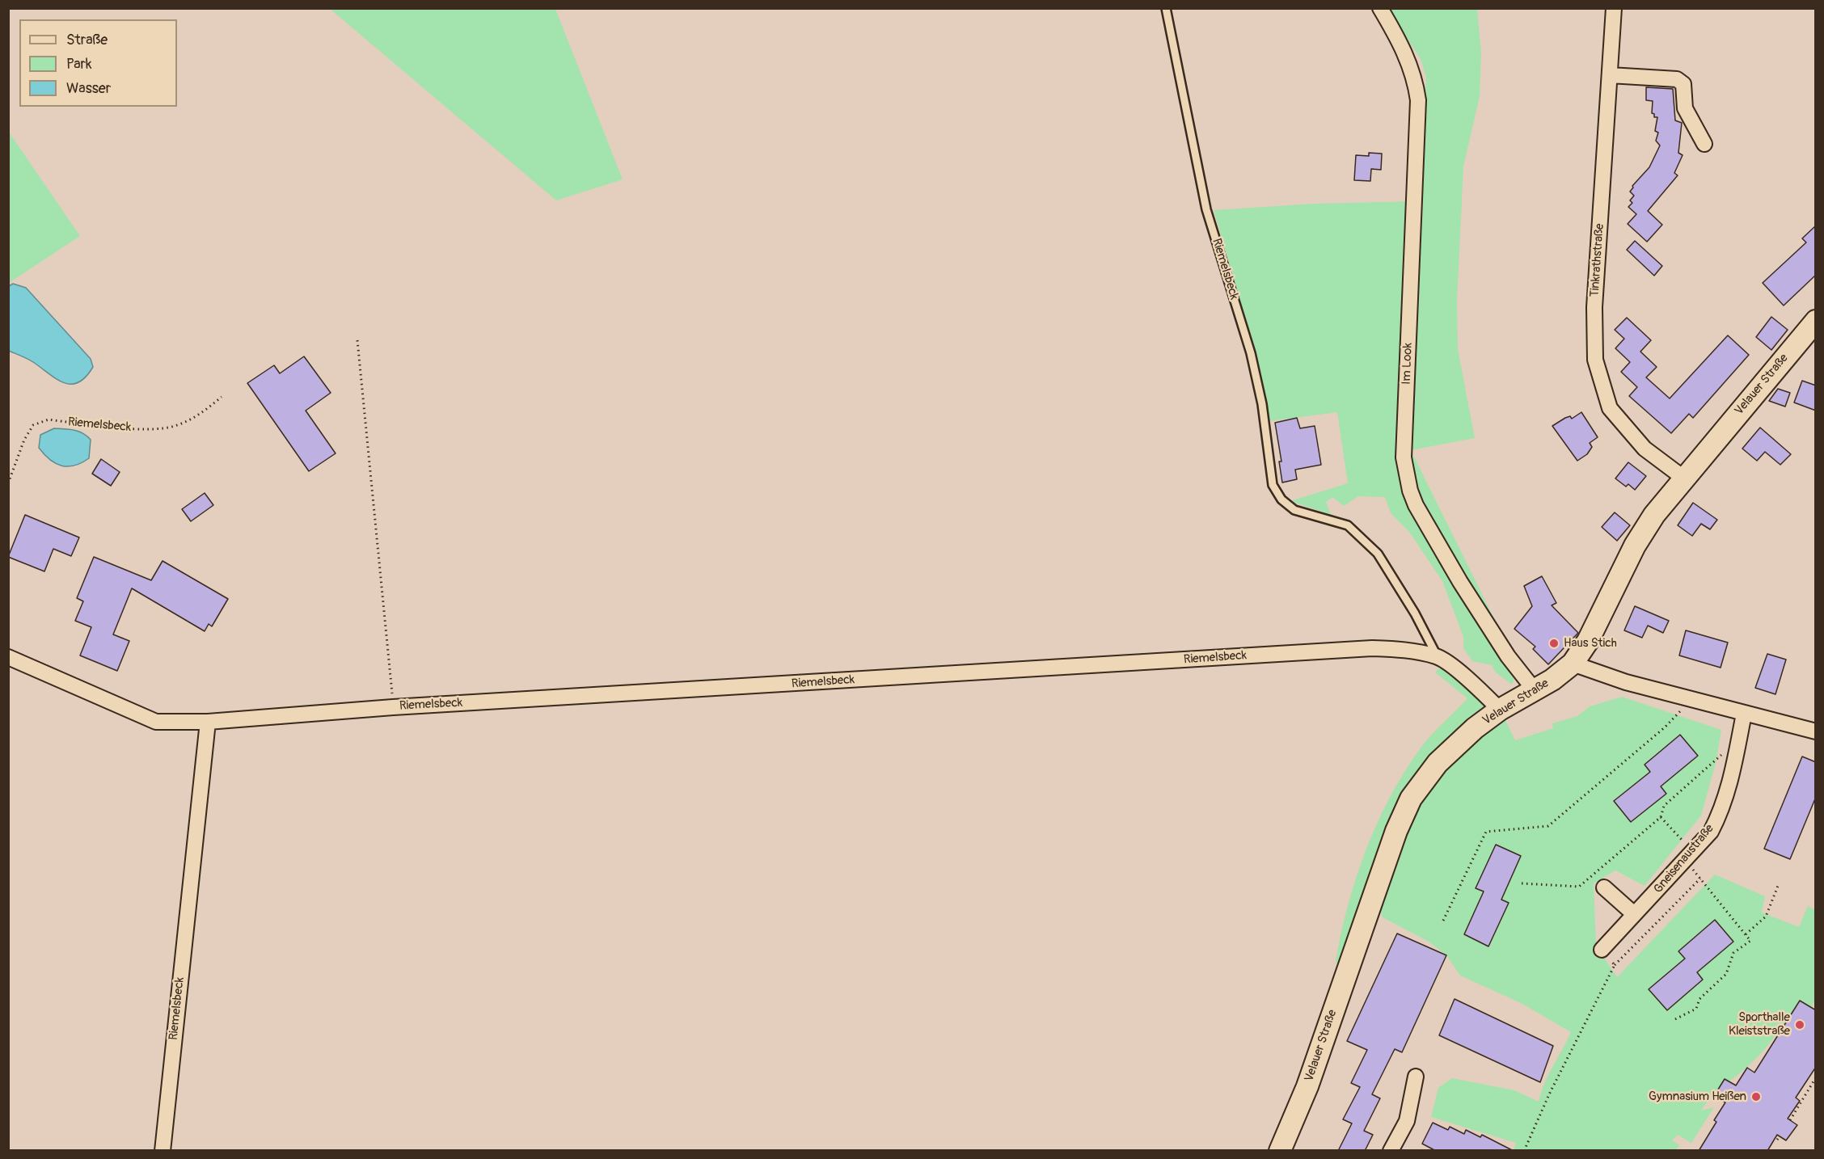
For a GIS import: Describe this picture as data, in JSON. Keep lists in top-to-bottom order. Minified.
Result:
{"streets":{"main road":["Velauer Straße"],"street":["Tinkrathstraße","Riemelsbeck","Im Look","Gneisenaustraße"]},"crossings":[["Tinkrathstraße","Velauer Straße"],["Riemelsbeck","Velauer Straße"],["Im Look","Velauer Straße"]],"places":["Haus Stich","Sporthalle Kleiststraße","Gymnasium Heißen"],"legend":["Straße","Park","Wasser"]}
